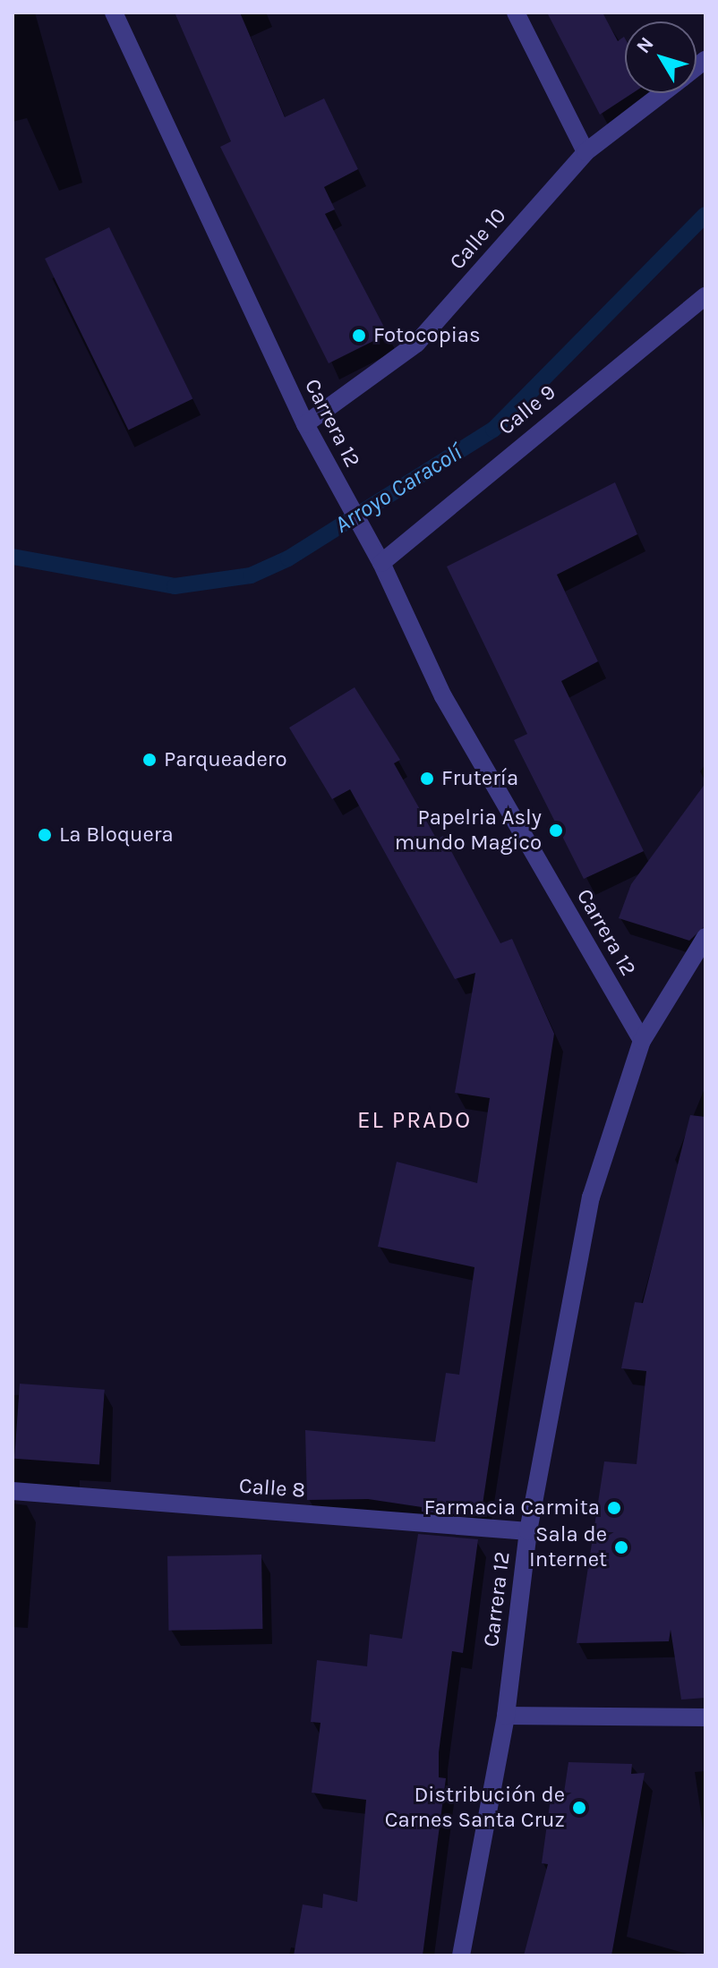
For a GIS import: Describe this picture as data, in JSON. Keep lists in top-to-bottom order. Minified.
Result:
{"streets":{"street":["Calle 10","Calle 9","Carrera 12","Calle 8"]},"crossings":[["Calle 10","Carrera 12"],["Calle 9","Carrera 12"],["Carrera 12","Calle 8"]],"districts":["EL PRADO"],"water":["Arroyo Caracolí"],"places":["Fotocopias","Parqueadero","Frutería","Papelria Asly mundo Magico","La Bloquera","Farmacia Carmita","Sala de Internet","Distribución de Carnes Santa Cruz"],"north":"top left"}
